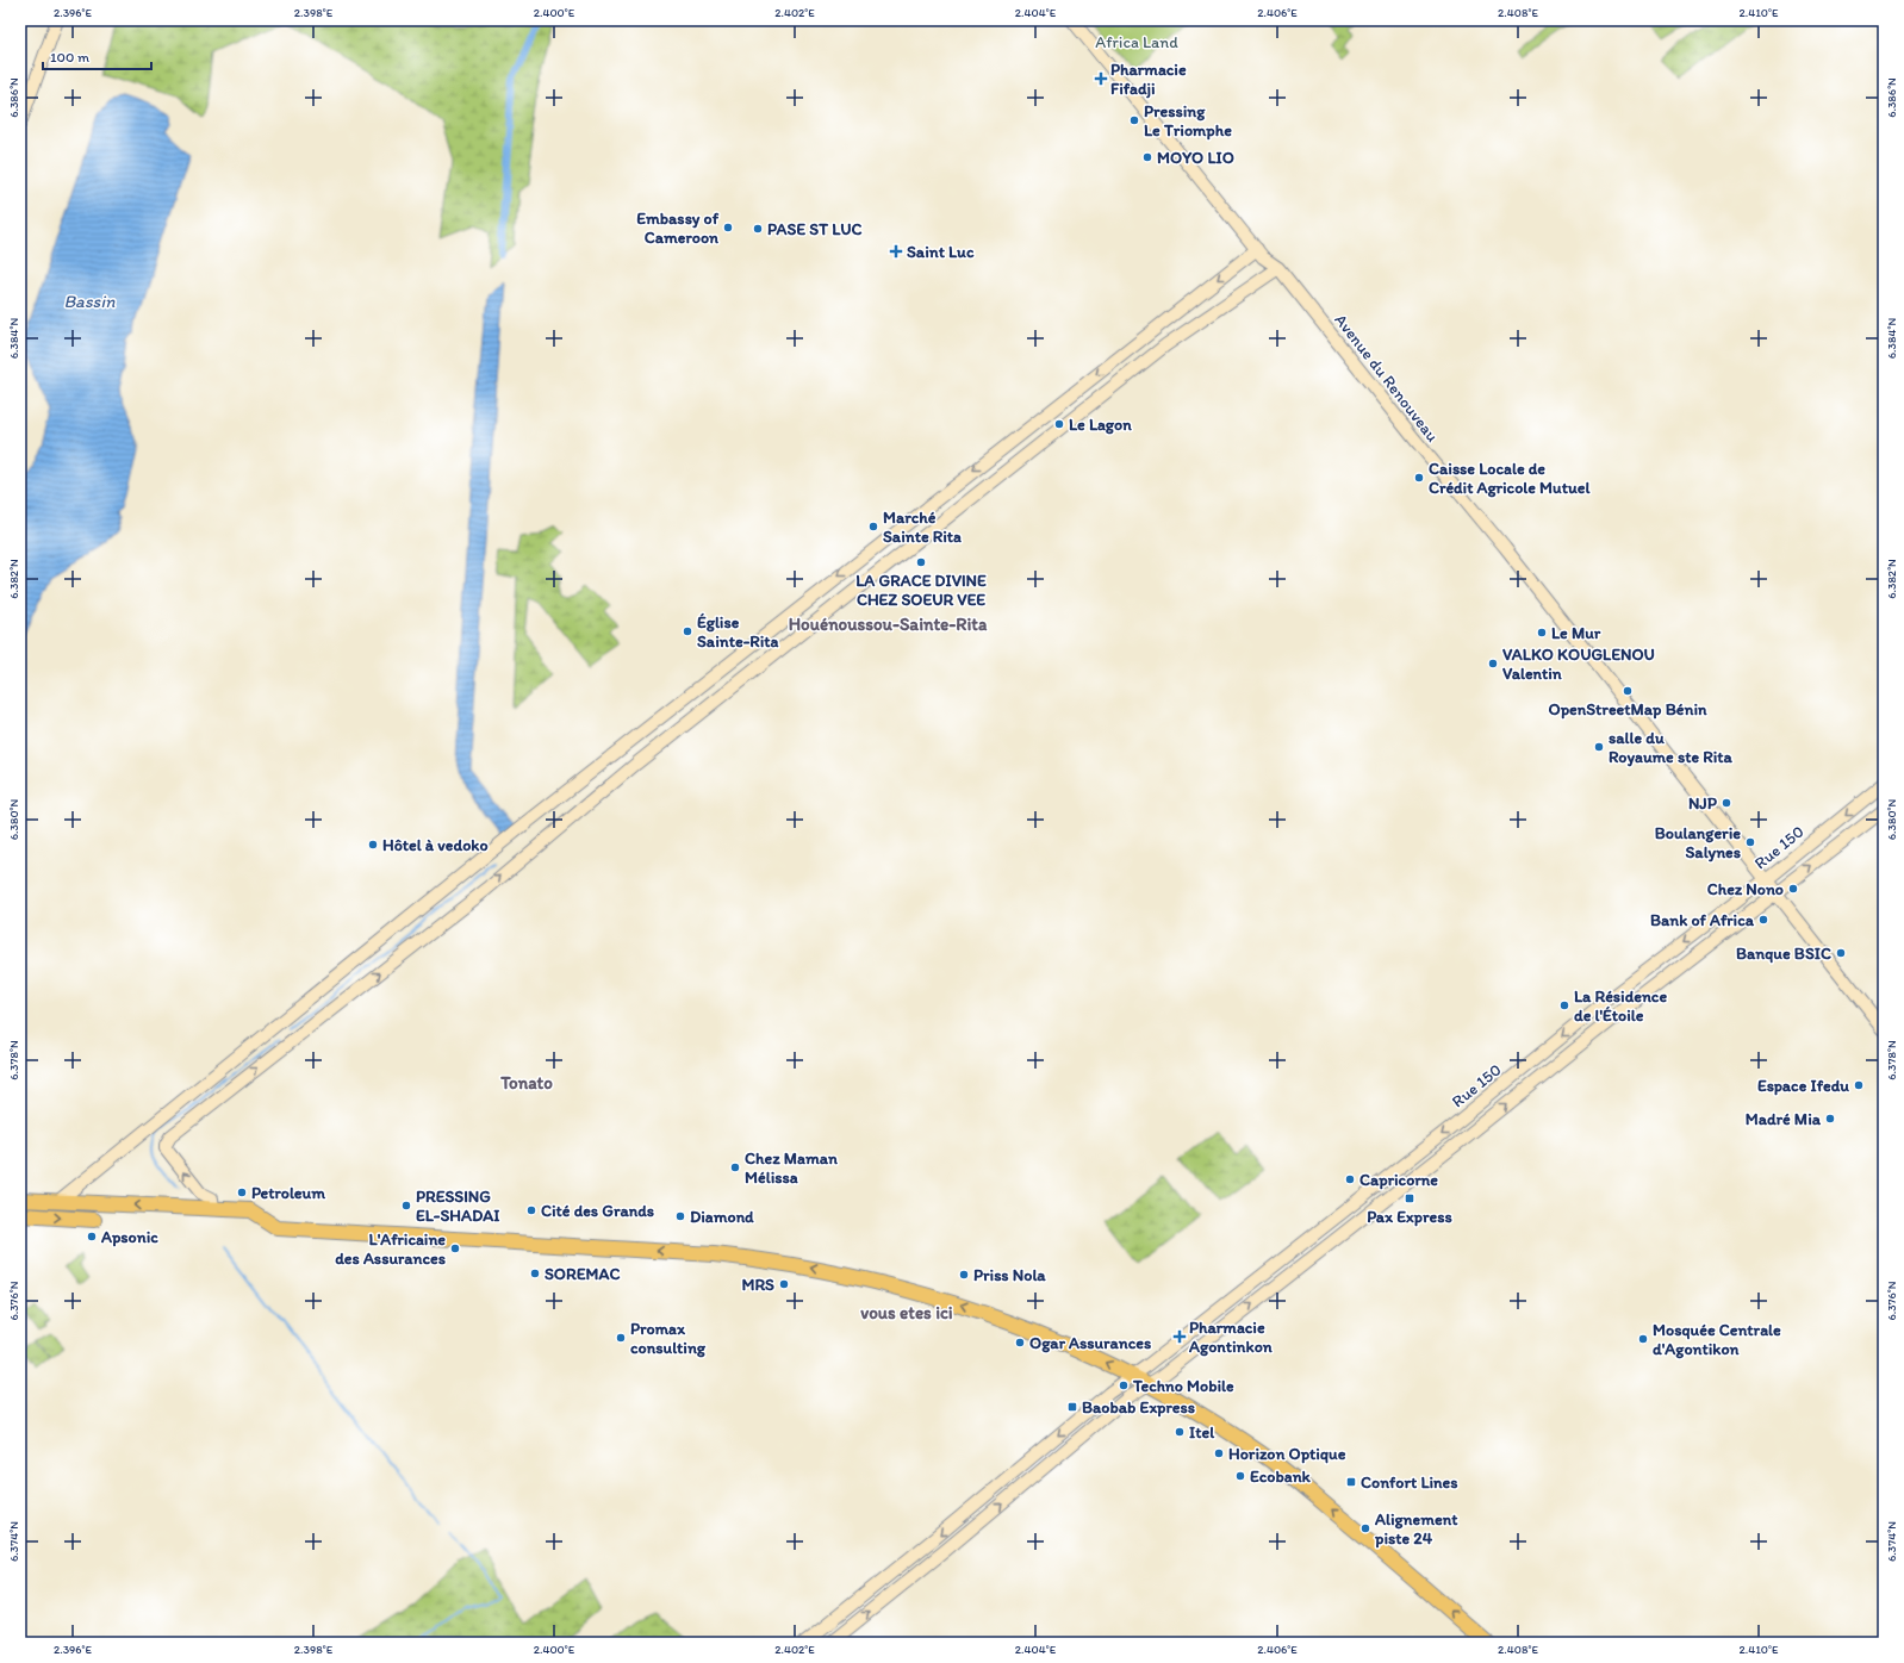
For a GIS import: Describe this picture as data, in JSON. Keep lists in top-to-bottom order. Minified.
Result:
{"streets":{"street":["Avenue du Renouveau","Rue 150"]},"crossings":[["Avenue du Renouveau","Rue 150"]],"districts":["Houénoussou-Sainte-Rita","Tonato","vous etes ici"],"water":["Bassin"],"parks":["Africa Land"],"places":{"health":["Pharmacie Fifadji","Saint Luc","Pharmacie Agontinkon"],"other":["Pressing Le Triomphe","MOYO LIO","Embassy of Cameroon","PASE ST LUC","Le Lagon","Caisse Locale de Crédit Agricole Mutuel","Marché Sainte Rita","LA GRACE DIVINE CHEZ SOEUR VEE","Église Sainte-Rita","Le Mur","VALKO KOUGLENOU Valentin","OpenStreetMap Bénin","salle du Royaume ste Rita","NJP","Boulangerie Salynes","Hôtel à vedoko","Chez Nono","Bank of Africa","Banque BSIC","La Résidence de l'Étoile","Espace Ifedu","Madré Mia","Chez Maman Mélissa","Capricorne","Petroleum","PRESSING EL-SHADAI","Cité des Grands","Diamond","Apsonic","L'Africaine des Assurances","SOREMAC","Priss Nola","MRS","Promax consulting","Mosquée Centrale d'Agontikon","Ogar Assurances","Techno Mobile","Itel","Horizon Optique","Ecobank","Alignement piste 24"],"transit":["Pax Express","Baobab Express","Confort Lines"]},"scale_bar":"100 m","coordinates":["2.396°E","2.398°E","2.400°E","2.402°E","2.404°E","2.406°E","2.408°E","2.410°E","6.386°N","6.384°N","6.382°N","6.380°N","6.378°N","6.376°N","6.374°N"]}
